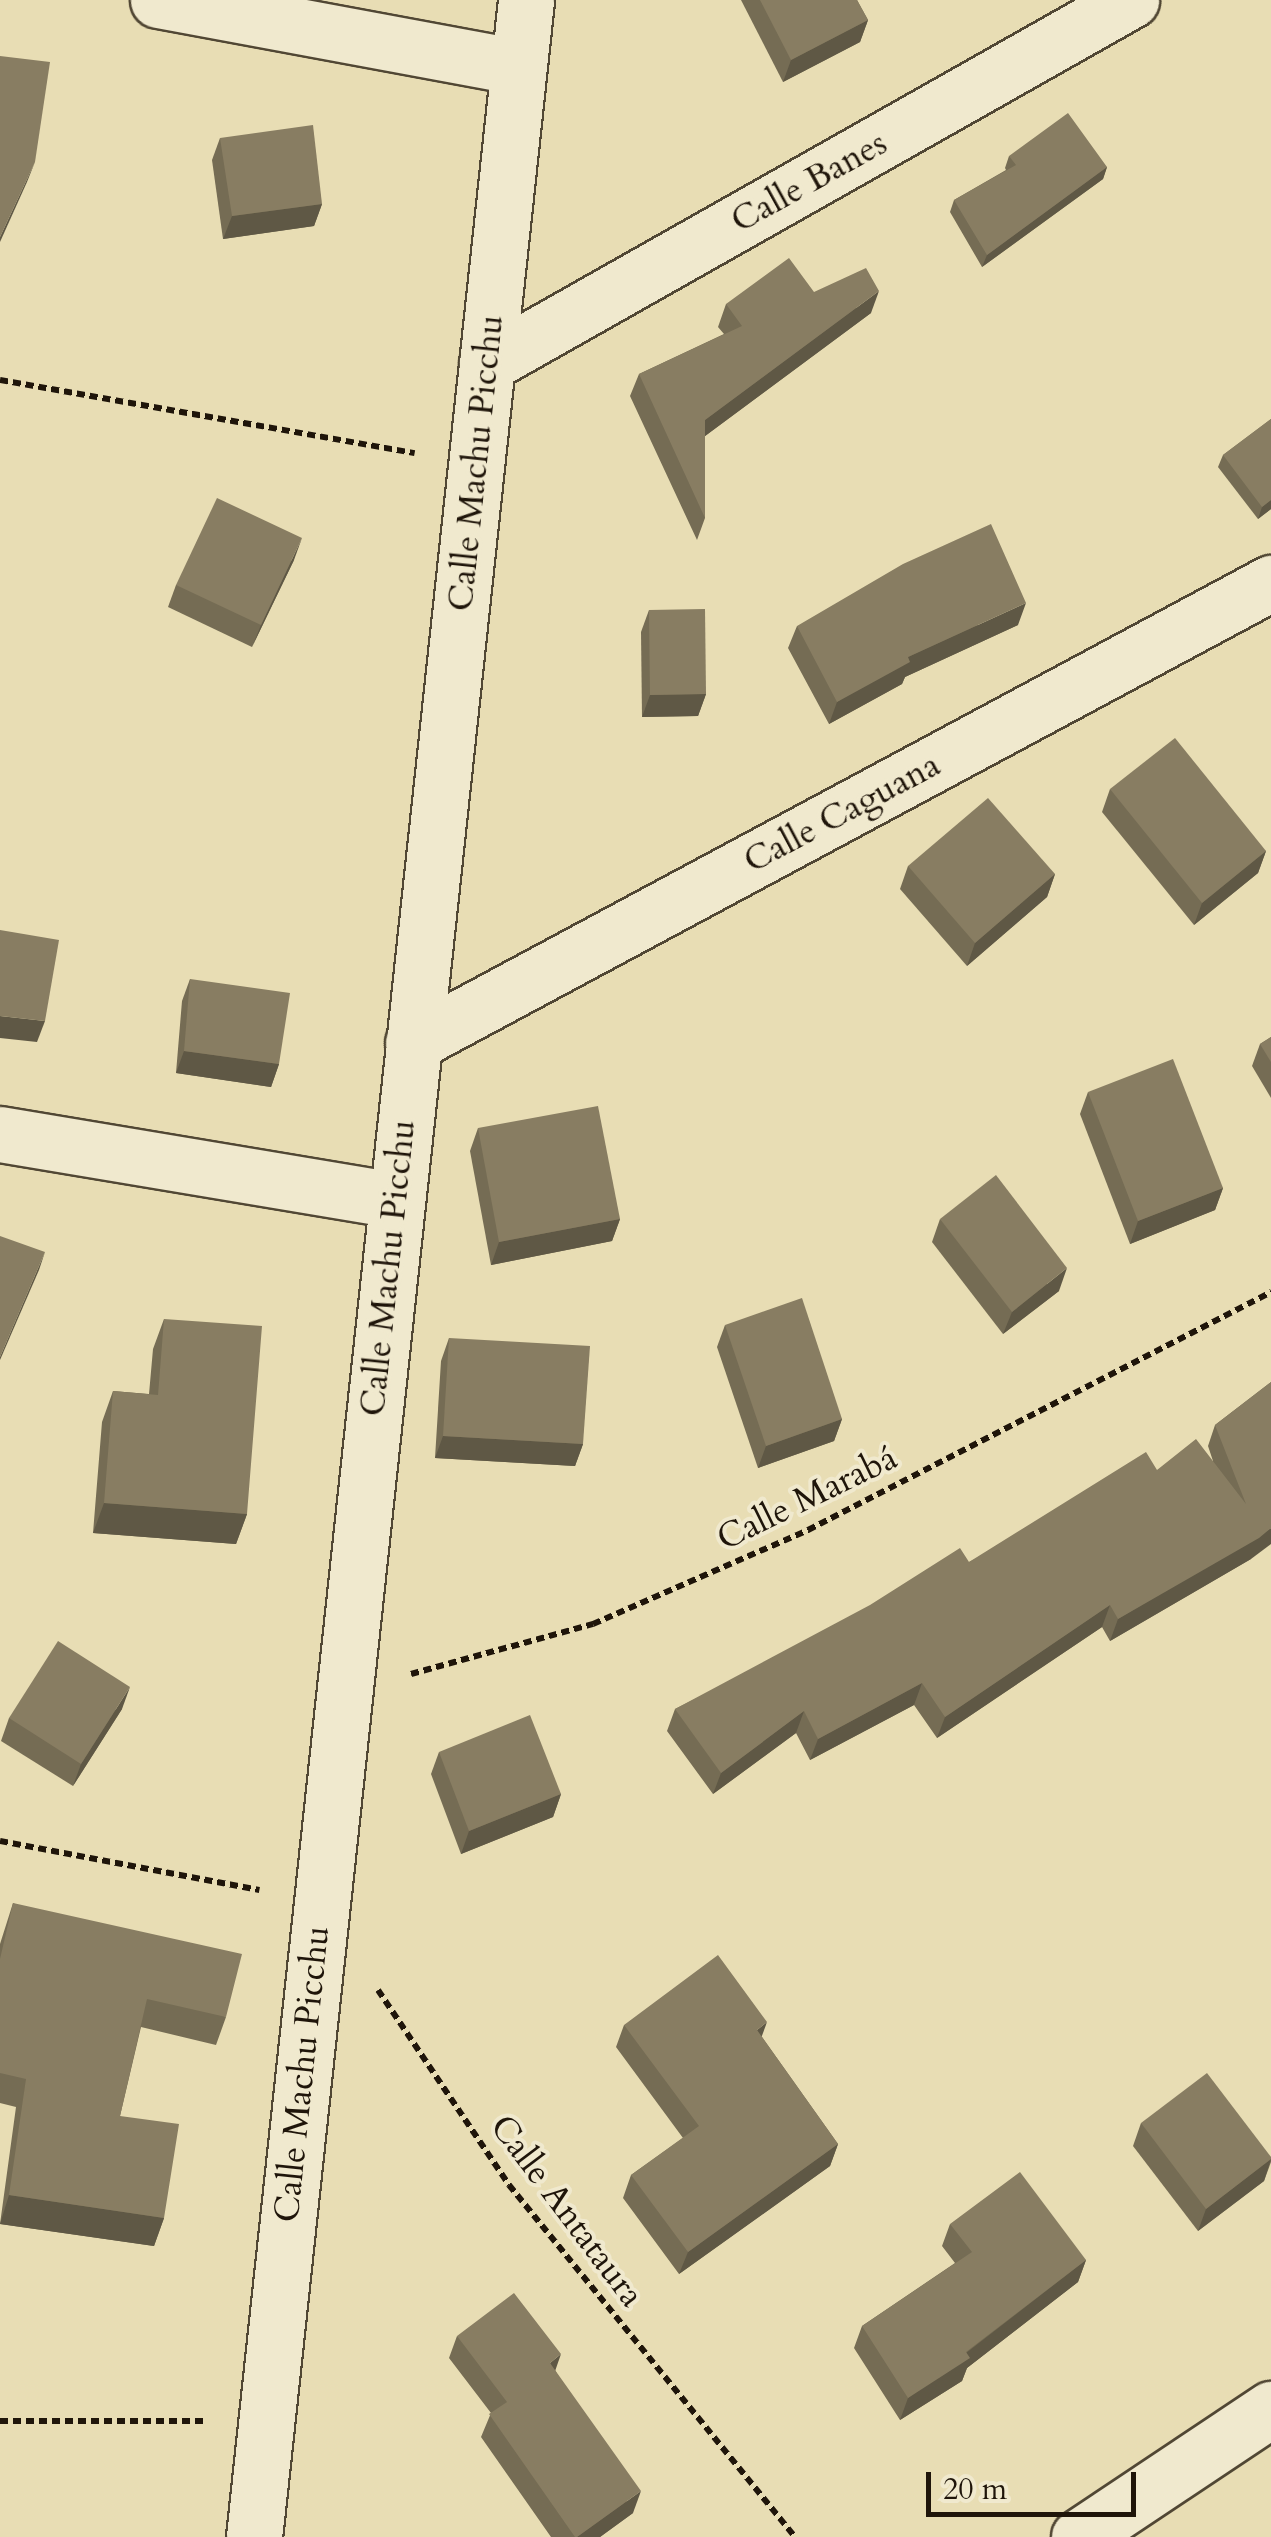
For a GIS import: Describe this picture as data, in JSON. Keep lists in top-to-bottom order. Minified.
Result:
{"streets":{"street":["Calle Banes","Calle Machu Picchu","Calle Caguana"],"path":["Calle Marabá","Calle Antataura"]},"crossings":[["Calle Banes","Calle Machu Picchu"],["Calle Machu Picchu","Calle Caguana"],["Calle Machu Picchu","Calle Marabá"],["Calle Machu Picchu","Calle Antataura"]],"scale_bar":"20 m"}
